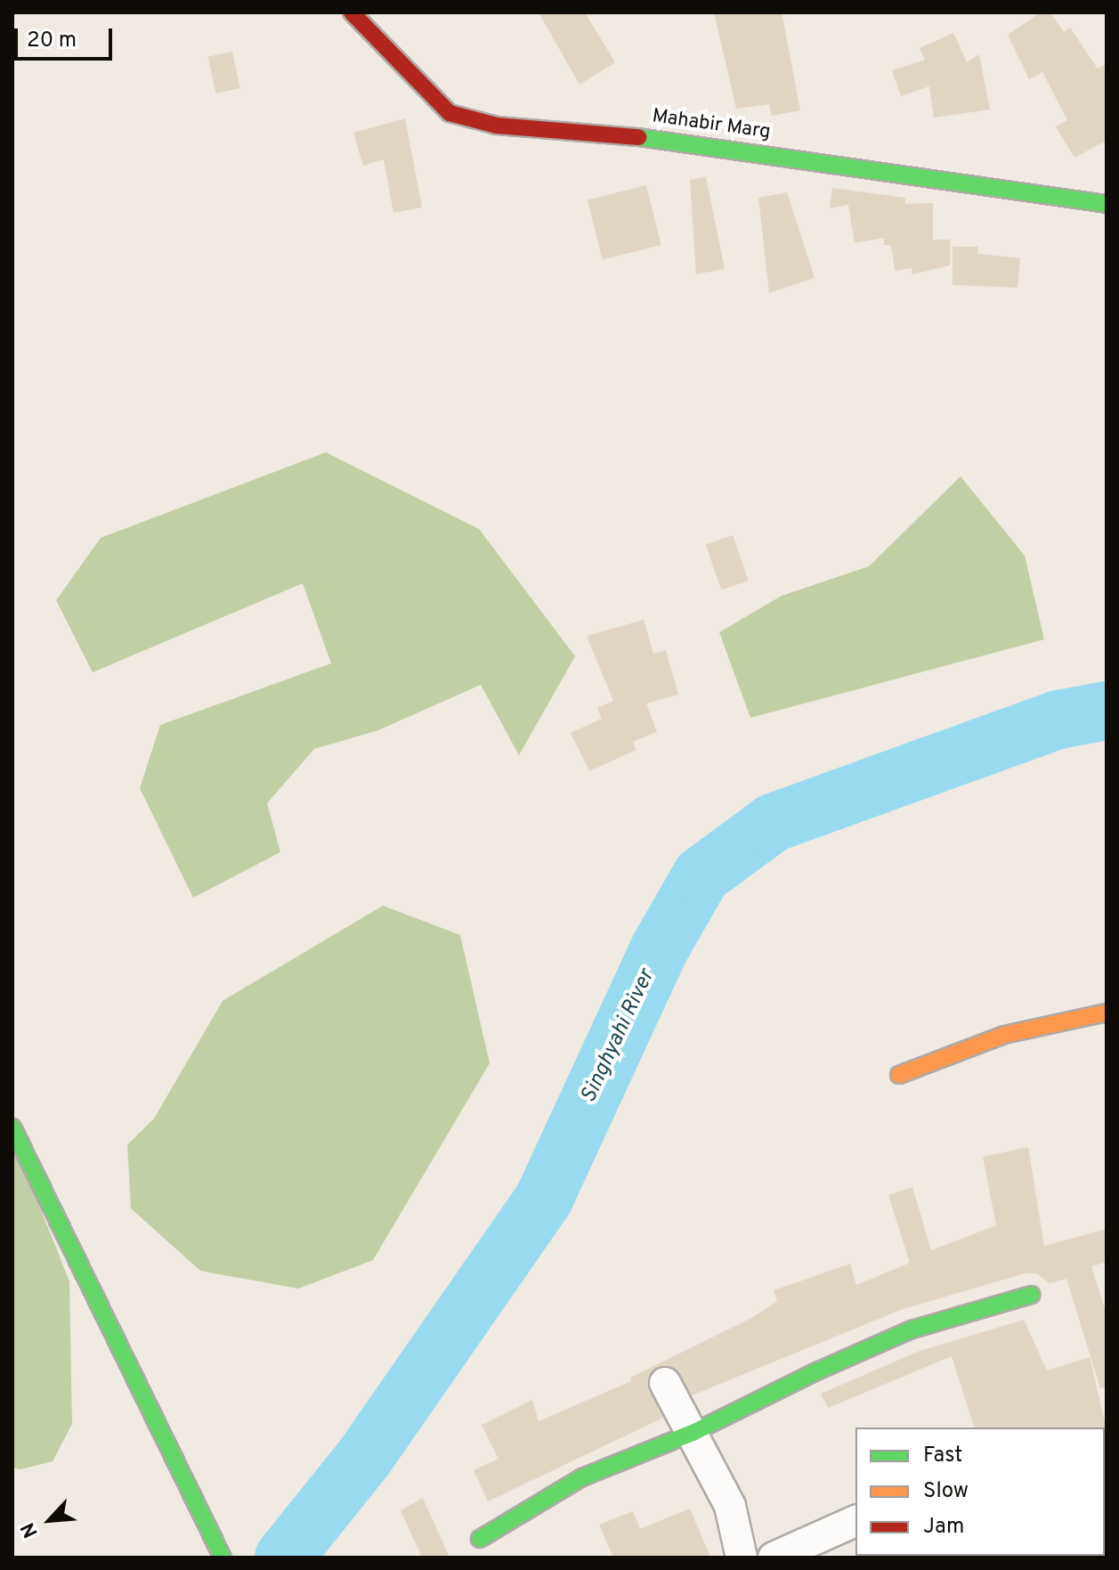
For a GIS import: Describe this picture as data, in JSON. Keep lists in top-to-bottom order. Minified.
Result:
{"streets":{"street":["Mahabir Marg"]},"water":["Singhyahi River"],"legend":["Fast","Slow","Jam"],"scale_bar":"20 m","north":"bottom left"}
